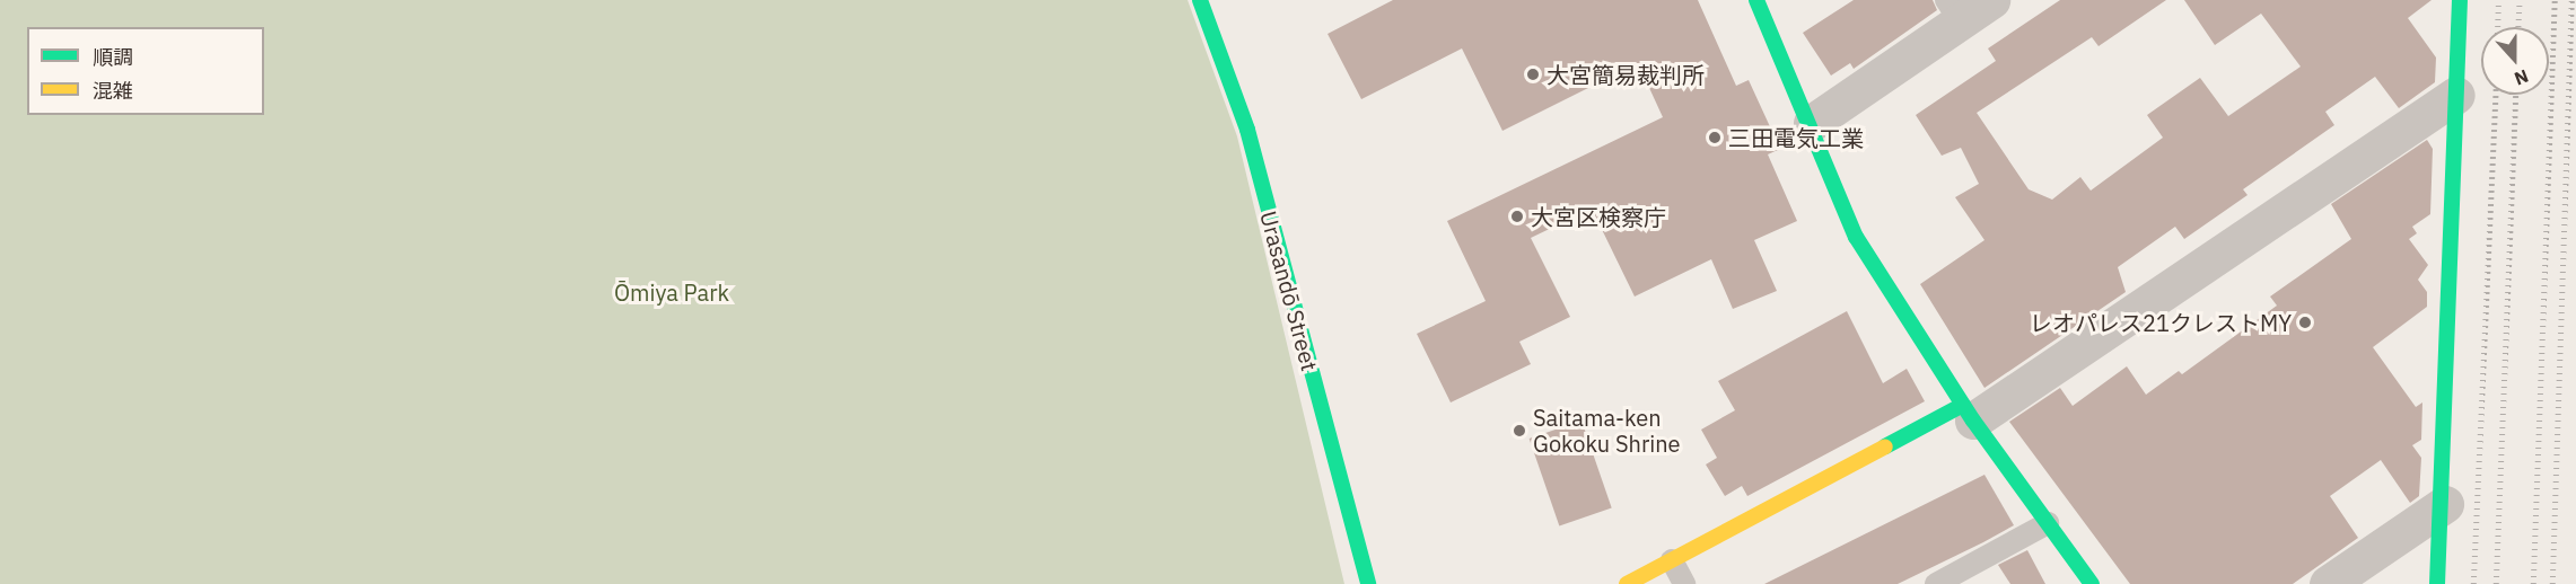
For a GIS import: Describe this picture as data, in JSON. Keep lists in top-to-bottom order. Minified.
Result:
{"streets":{"street":["Urasandō Street"]},"parks":["Ōmiya Park"],"places":["大宮簡易裁判所","三田電気工業","大宮区検察庁","レオパレス21クレストMY","Saitama-ken Gokoku Shrine"],"legend":["順調","混雑"],"north":"bottom"}
